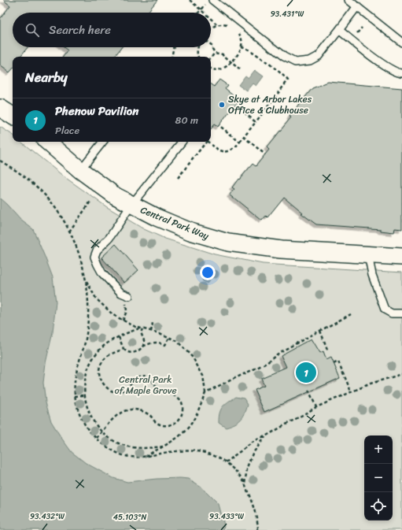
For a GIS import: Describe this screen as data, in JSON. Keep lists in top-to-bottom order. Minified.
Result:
{"streets":{"street":["Central Park Way"]},"parks":["Central Park of Maple Grove"],"places":["Skye at Arbor Lakes Office & Clubhouse"],"page":{"search":"Search here","heading":"Nearby","list":[{"mark":"1","name":"Phenow Pavilion","note":"Place","value":"80 m"}],"pins":"1","map_buttons":["+","−"]},"coordinates":["93.431°W","93.432°W","93.433°W","45.103°N"]}
